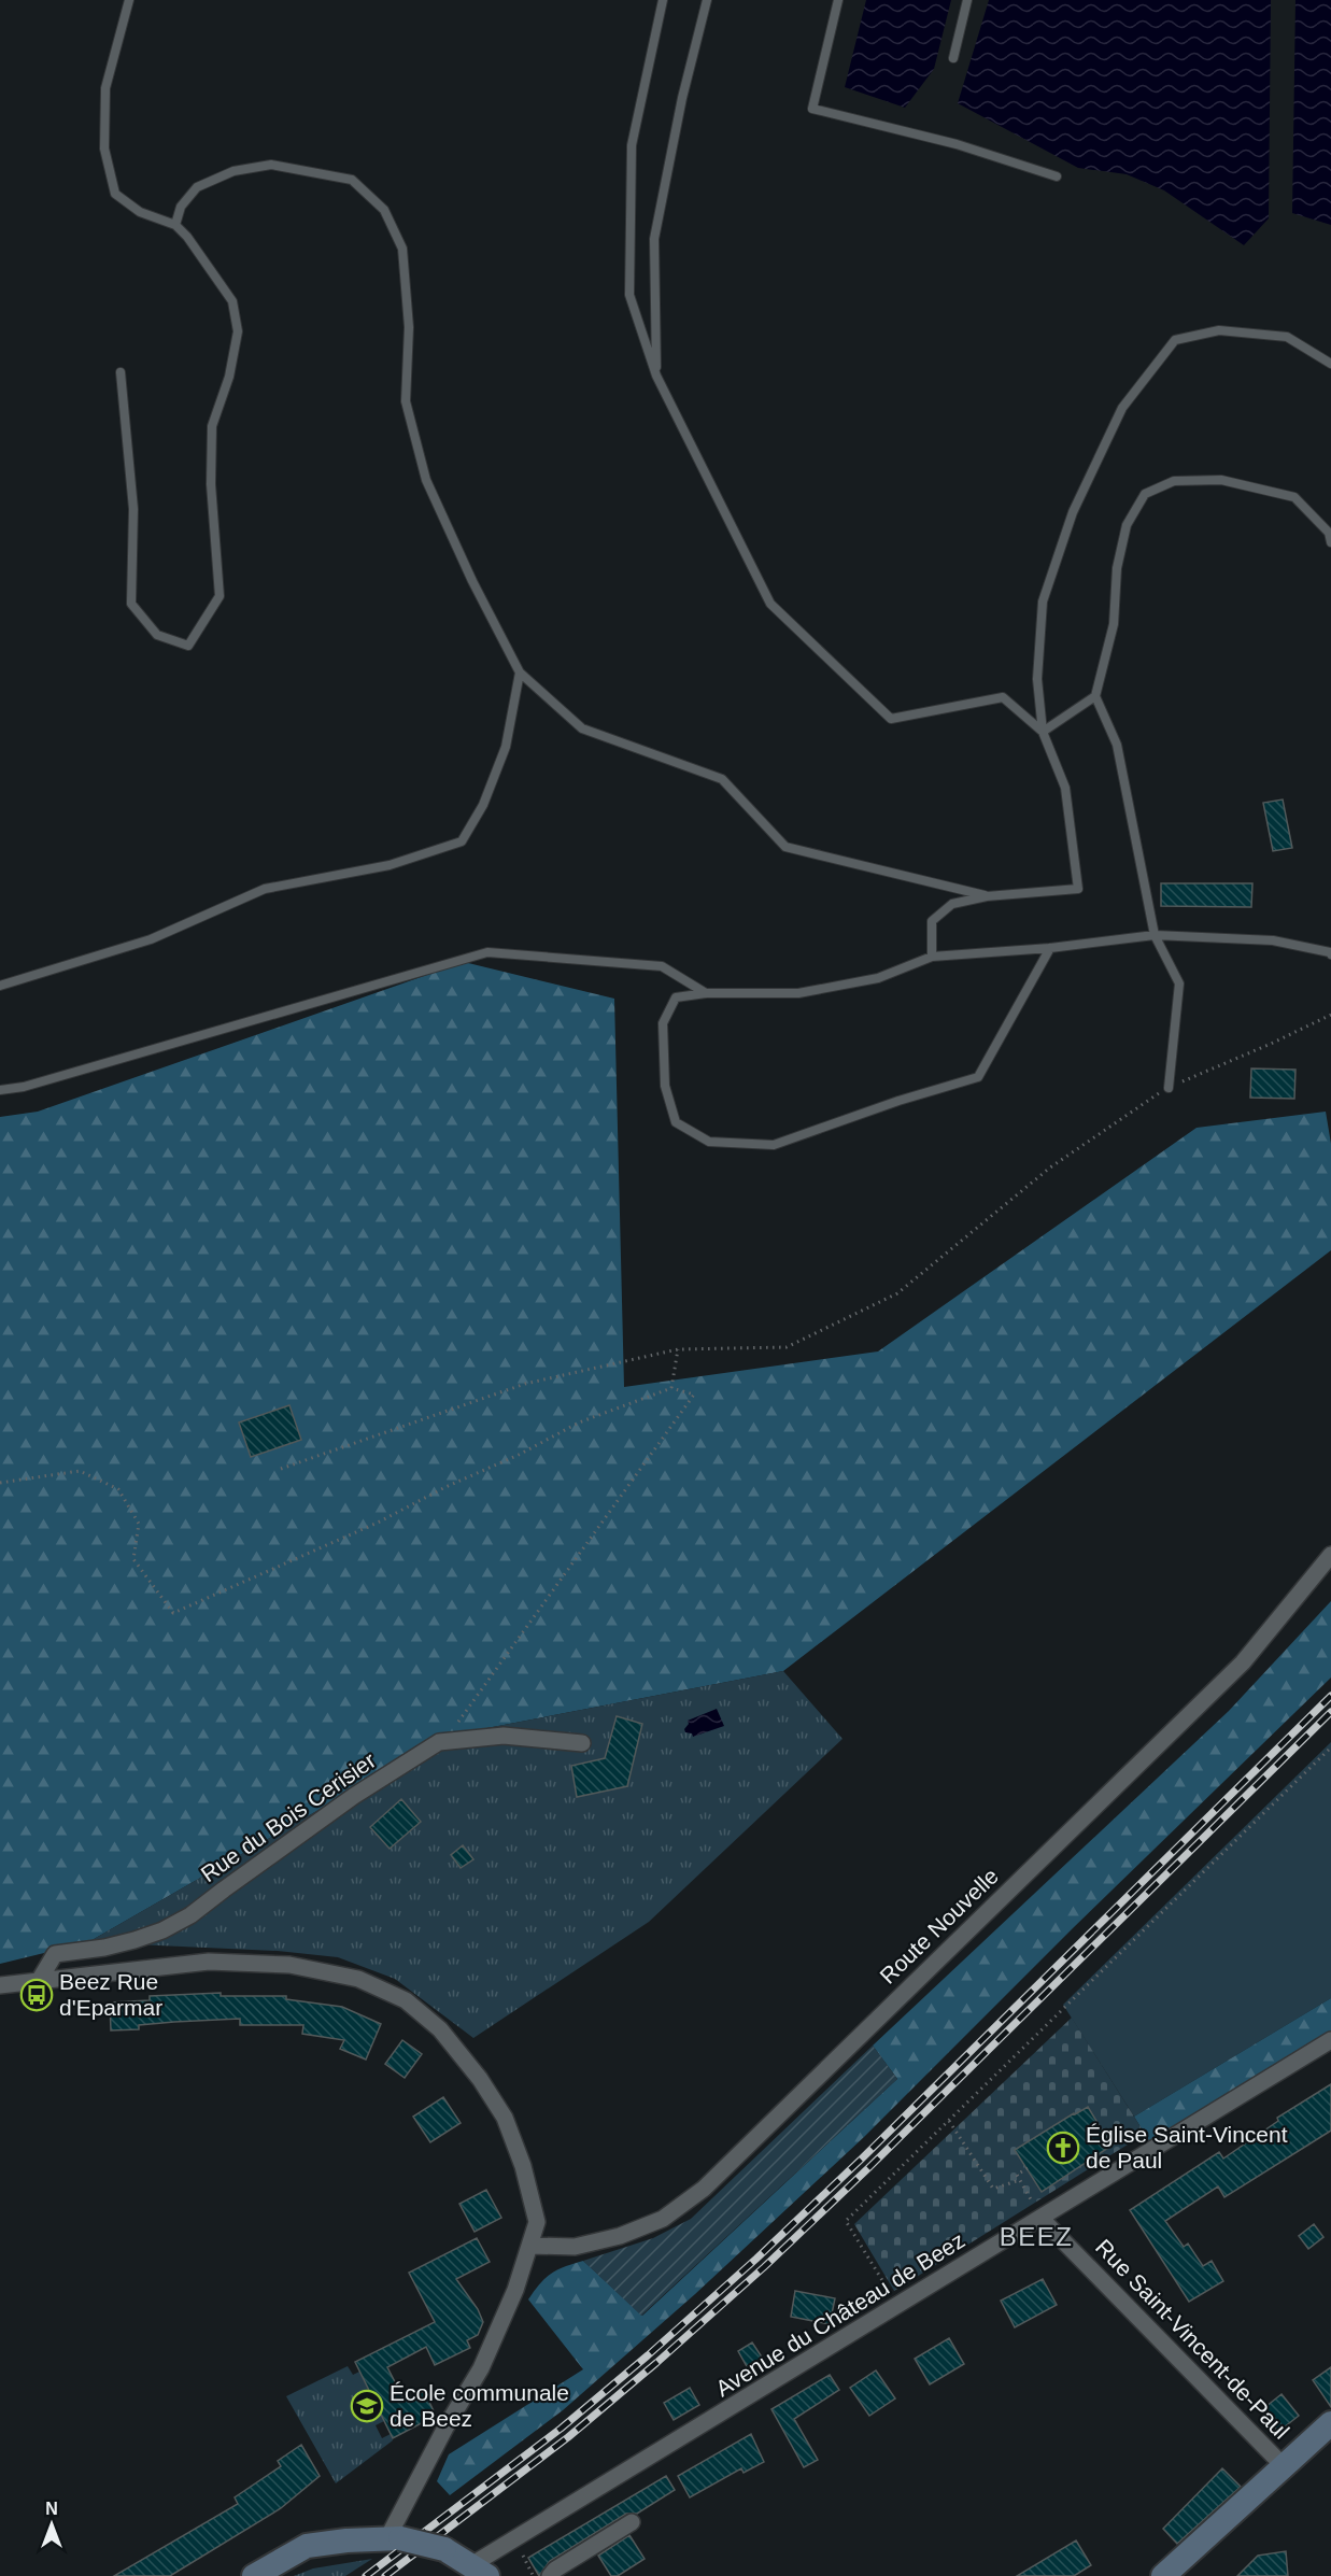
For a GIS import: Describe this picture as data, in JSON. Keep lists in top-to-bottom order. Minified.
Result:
{"streets":{"street":["Rue du Bois Cerisier","Route Nouvelle","Avenue du Château de Beez","Rue Saint-Vincent-de-Paul"]},"crossings":[["Avenue du Château de Beez","Rue Saint-Vincent-de-Paul"]],"districts":["BEEZ"],"places":{"bus stop":["Beez Rue d'Eparmar"],"church":["Église Saint-Vincent de Paul"],"school or university":["École communale de Beez"]},"north":"top"}
